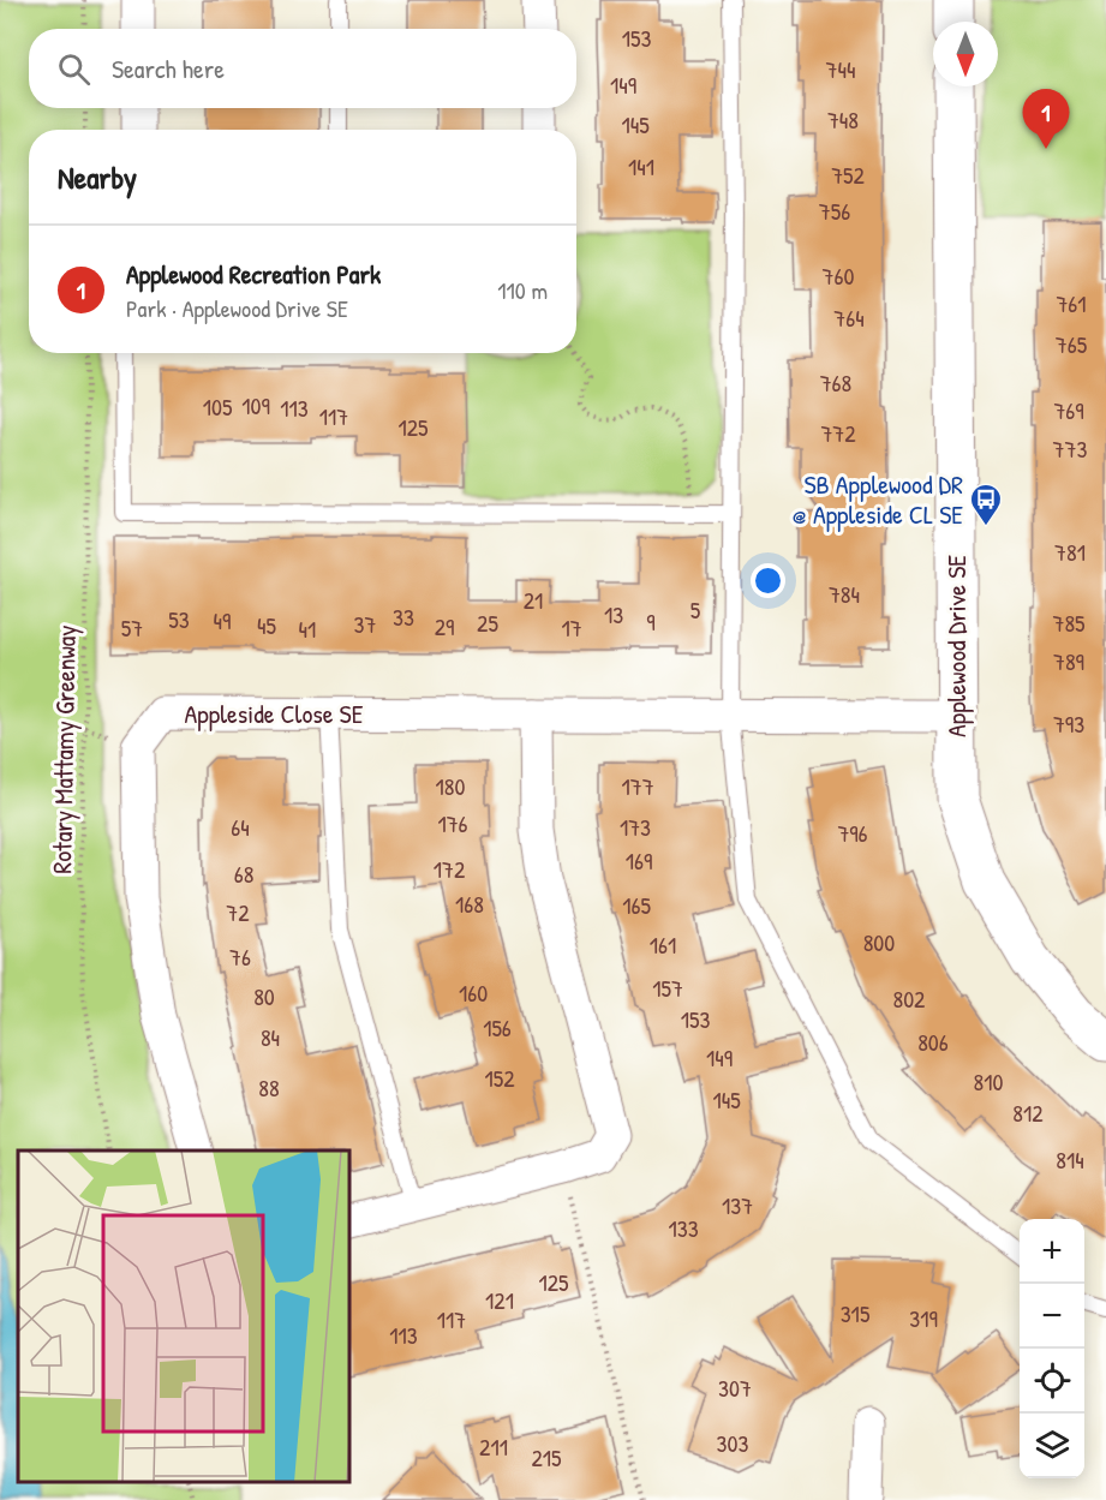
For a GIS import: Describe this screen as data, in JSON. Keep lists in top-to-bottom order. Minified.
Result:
{"streets":{"street":["Applewood Drive SE","Appleside Close SE"],"path":["Rotary Mattamy Greenway"]},"crossings":[["Applewood Drive SE","Appleside Close SE"]],"places":{"bus stop":["SB Applewood DR @ Appleside CL SE"]},"house_numbers":["153","744","149","748","145","141","752","756","760","761","764","765","768","109","105","113","769","117","125","772","773","781","784","21","5","13","33","53","49","9","25","785","37","45","29","57","17","41","789","793","180","177","176","64","173","796","169","172","68","168","165","72","800","161","76","157","160","80","802","153","156","84","806","149","152","810","88","145","812","814","137","133","125","121","315","319","117","113","307","303","211","215"],"north":"bottom","page":{"search":"Search here","pins":"1","heading":"Nearby","list":[{"mark":"1","name":"Applewood Recreation Park","note":"Park · Applewood Drive SE","value":"110 m"}],"map_buttons":["+","−"]}}
